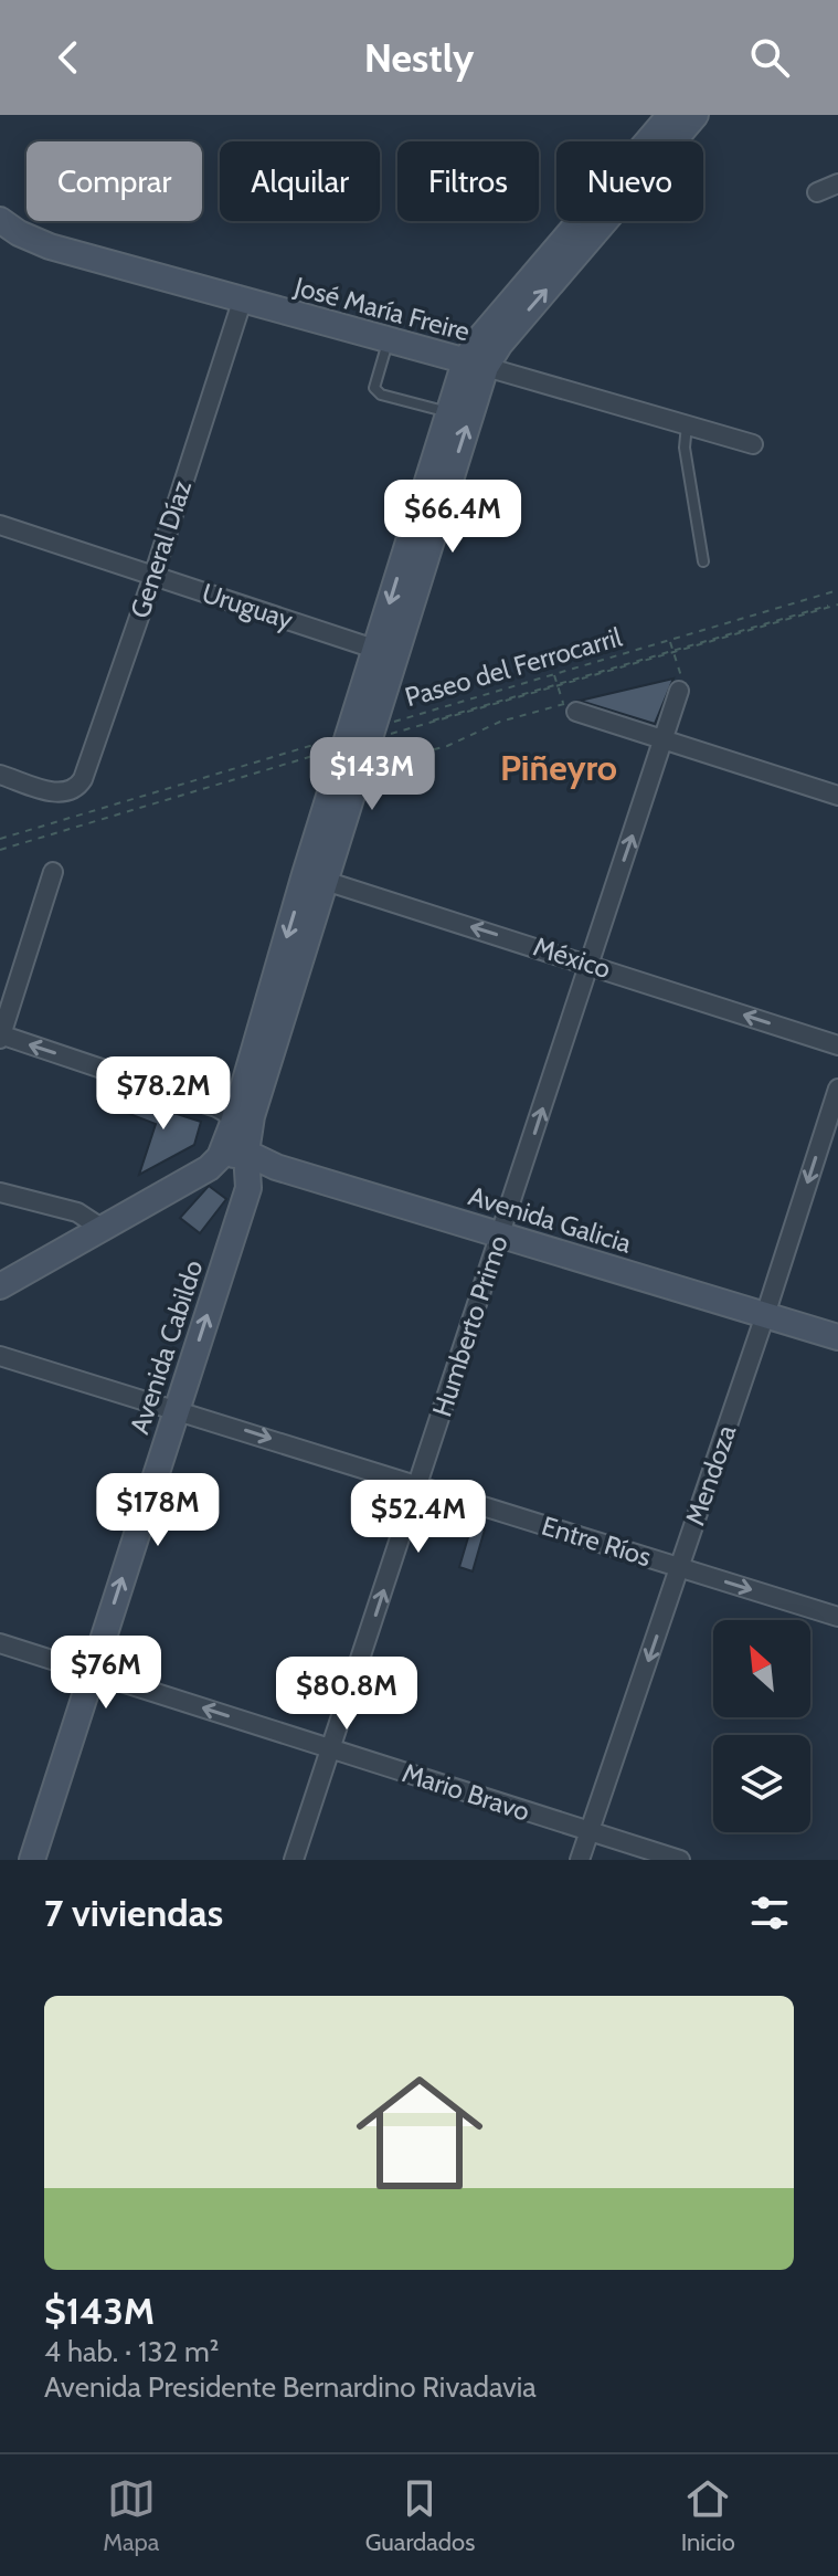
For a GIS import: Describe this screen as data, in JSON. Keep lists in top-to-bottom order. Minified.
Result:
{"streets":{"main road":["José María Freire","Avenida Galicia","Avenida Cabildo"],"street":["General Díaz","Uruguay","México","Humberto Primo","Mendoza","Entre Ríos","Mario Bravo"],"path":["Paseo del Ferrocarril"]},"crossings":[["José María Freire","General Díaz"],["General Díaz","Uruguay"],["México","Humberto Primo"],["México","Avenida Cabildo"],["Avenida Galicia","Humberto Primo"],["Avenida Galicia","Avenida Cabildo"],["Avenida Galicia","Mendoza"],["Humberto Primo","Entre Ríos"],["Humberto Primo","Mario Bravo"],["Avenida Cabildo","Entre Ríos"],["Avenida Cabildo","Mario Bravo"],["Mendoza","Entre Ríos"],["Mendoza","Mario Bravo"]],"one_way":["México","Humberto Primo","Avenida Cabildo","Mendoza","Entre Ríos","Mario Bravo"],"districts":["Piñeyro"],"north":"top left","page":{"header":"Nestly","chip":["Comprar","Alquilar","Filtros","Nuevo"],"price":["$66.4M","$143M","$78.2M","$178M","$52.4M","$76M","$80.8M"],"heading":"7 viviendas","list":[{"name":"$143M","note":"4 hab. · 132 m² · Avenida Presidente Bernardino Rivadavia"}],"tabs":["Mapa","Guardados","Inicio"]}}
